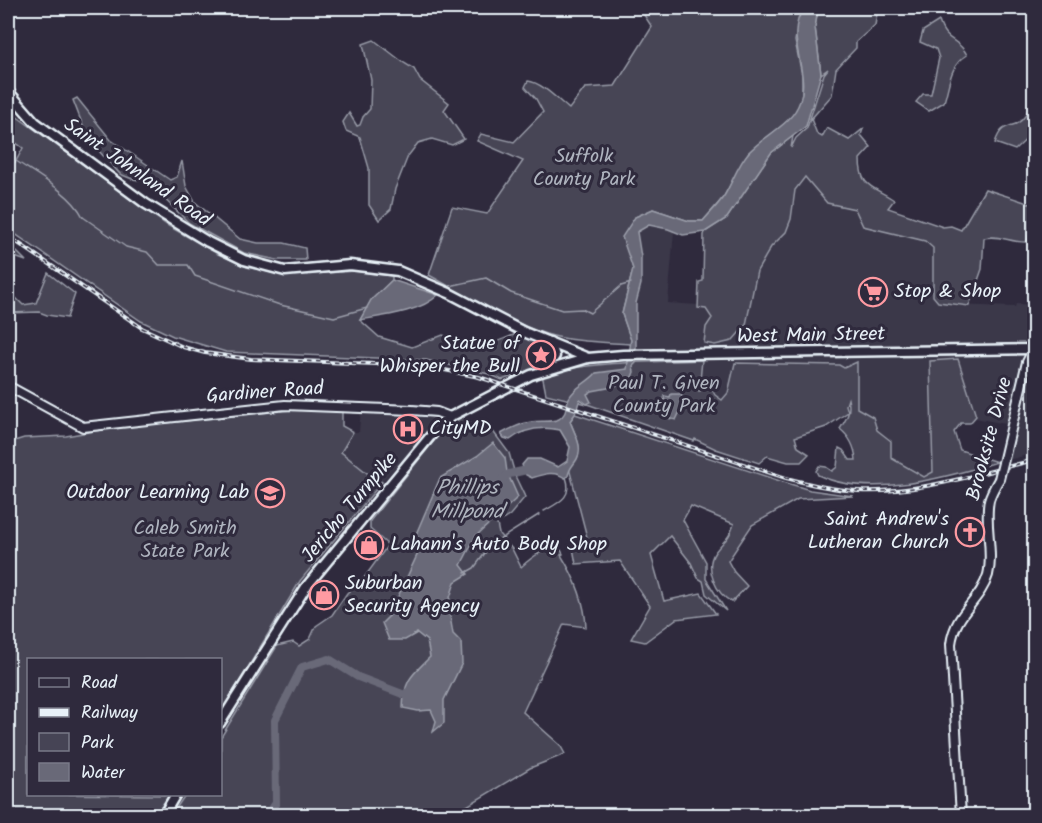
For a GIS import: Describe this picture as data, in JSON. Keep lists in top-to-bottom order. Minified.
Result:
{"streets":{"main road":["Saint Johnland Road","West Main Street","Jericho Turnpike"],"street":["Gardiner Road","Brooksite Drive"]},"crossings":[["Saint Johnland Road","West Main Street"],["Saint Johnland Road","Jericho Turnpike"],["West Main Street","Brooksite Drive"],["West Main Street","Jericho Turnpike"],["Gardiner Road","Jericho Turnpike"]],"water":["Phillips Millpond"],"parks":["Suffolk County Park","Paul T. Given County Park","Caleb Smith State Park"],"places":{"supermarket":["Stop & Shop"],"place":["Statue of Whisper the Bull"],"hospital":["CityMD"],"school or university":["Outdoor Learning Lab"],"church":["Saint Andrew's Lutheran Church"],"shop":["Lahann's Auto Body Shop","Suburban Security Agency"]},"legend":["Road","Railway","Park","Water"]}
